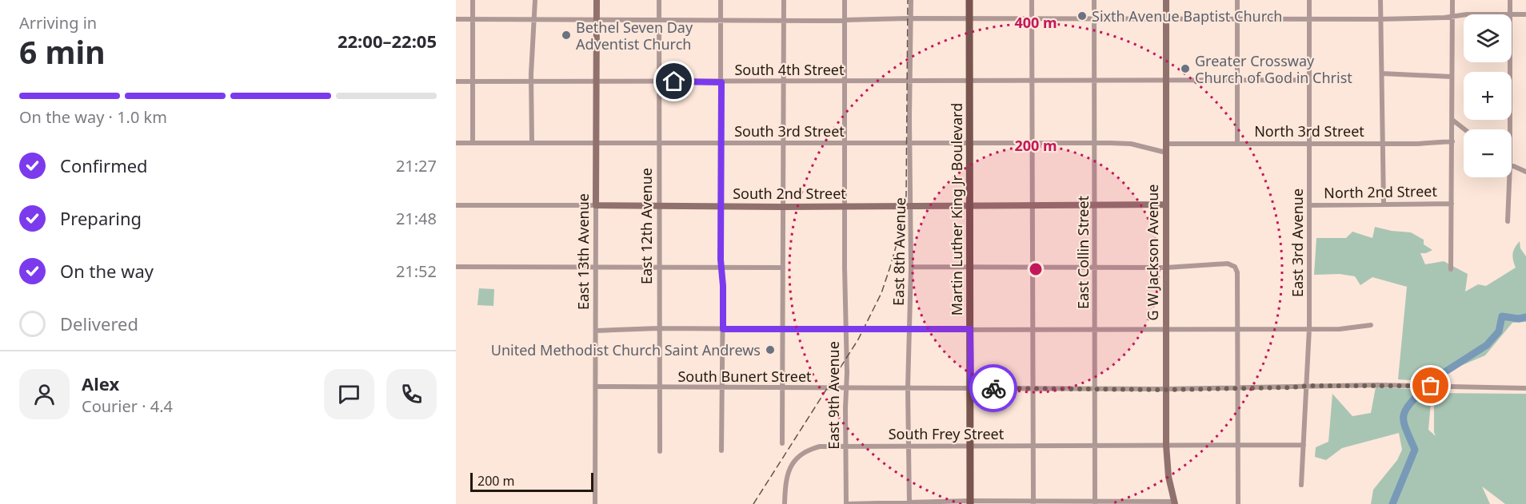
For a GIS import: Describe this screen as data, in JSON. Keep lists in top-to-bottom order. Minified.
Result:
{"streets":{"main road":["Martin Luther King Jr Boulevard"],"street":["South 4th Street","South 3rd Street","North 3rd Street","North 2nd Street","South 2nd Street","East 12th Avenue","East 3rd Avenue","East 13th Avenue","East 8th Avenue","East Collin Street","G W Jackson Avenue","South Bunert Street","East 9th Avenue","South Frey Street"]},"crossings":[["South 4th Street","Martin Luther King Jr Boulevard"],["South 4th Street","East 12th Avenue"],["South 4th Street","East 3rd Avenue"],["South 4th Street","East 13th Avenue"],["South 4th Street","East 8th Avenue"],["South 4th Street","East Collin Street"],["South 4th Street","G W Jackson Avenue"],["South 4th Street","East 9th Avenue"],["South 3rd Street","Martin Luther King Jr Boulevard"],["South 3rd Street","East 12th Avenue"],["South 3rd Street","East 13th Avenue"],["South 3rd Street","East 8th Avenue"],["South 3rd Street","East Collin Street"],["South 3rd Street","East 9th Avenue"],["North 3rd Street","East 3rd Avenue"],["North 3rd Street","G W Jackson Avenue"],["North 2nd Street","East 3rd Avenue"],["South 2nd Street","Martin Luther King Jr Boulevard"],["South 2nd Street","East 12th Avenue"],["South 2nd Street","East 13th Avenue"],["South 2nd Street","East 8th Avenue"],["South 2nd Street","East Collin Street"],["South 2nd Street","East 9th Avenue"],["Martin Luther King Jr Boulevard","South Bunert Street"],["Martin Luther King Jr Boulevard","South Frey Street"],["East 12th Avenue","South Bunert Street"],["East 3rd Avenue","South Bunert Street"],["East 3rd Avenue","South Frey Street"],["East 13th Avenue","South Bunert Street"],["East 8th Avenue","South Bunert Street"],["East 8th Avenue","South Frey Street"],["East Collin Street","South Bunert Street"],["East Collin Street","South Frey Street"],["G W Jackson Avenue","South Bunert Street"],["G W Jackson Avenue","South Frey Street"],["South Bunert Street","East 9th Avenue"],["East 9th Avenue","South Frey Street"]],"places":["Sixth Avenue Baptist Church","Bethel Seven Day Adventist Church","Greater Crossway Church of God in Christ","United Methodist Church Saint Andrews"],"scale_bar":"200 m","page":{"heading":["6 min","Arriving in","22:00–22:05"],"panel":["Alex","Courier · 4.4"],"map_buttons":["+","−"],"bar":"On the way · 1.0 km","list":[["Confirmed","21:27"],["Preparing","21:48"],["On the way","21:52"],"Delivered"],"scale":"200 m"},"rings":["400 m","200 m"]}
